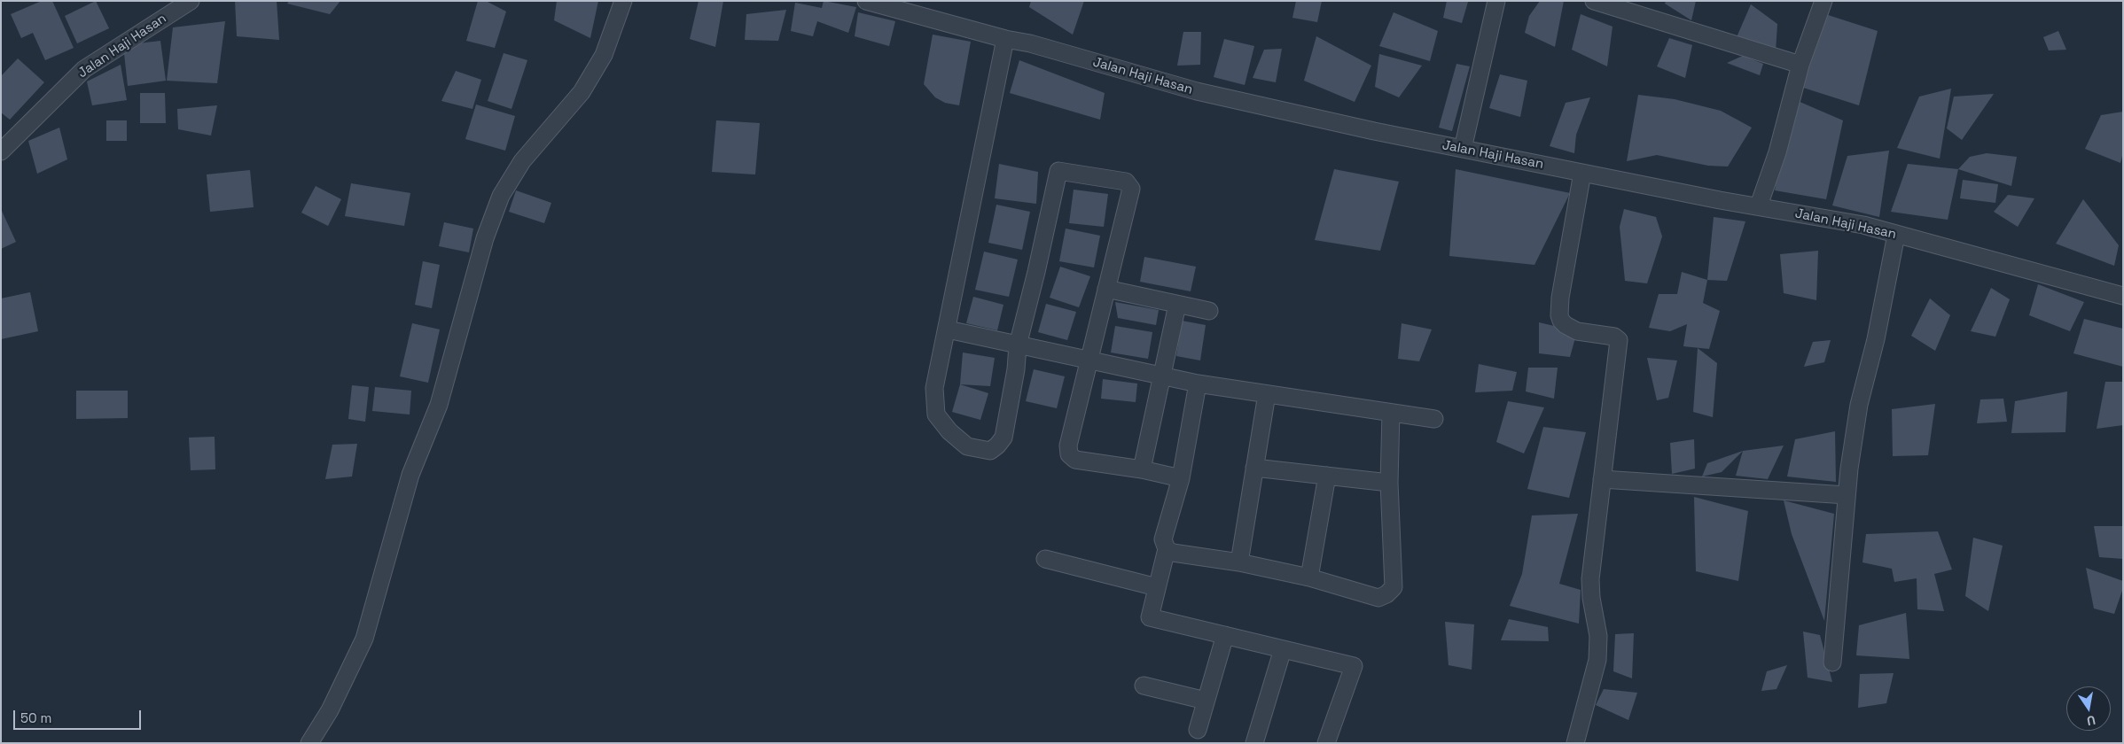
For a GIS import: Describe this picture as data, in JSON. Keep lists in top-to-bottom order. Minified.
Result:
{"streets":{"street":["Jalan Haji Hasan"]},"scale_bar":"50 m","north":"bottom"}
